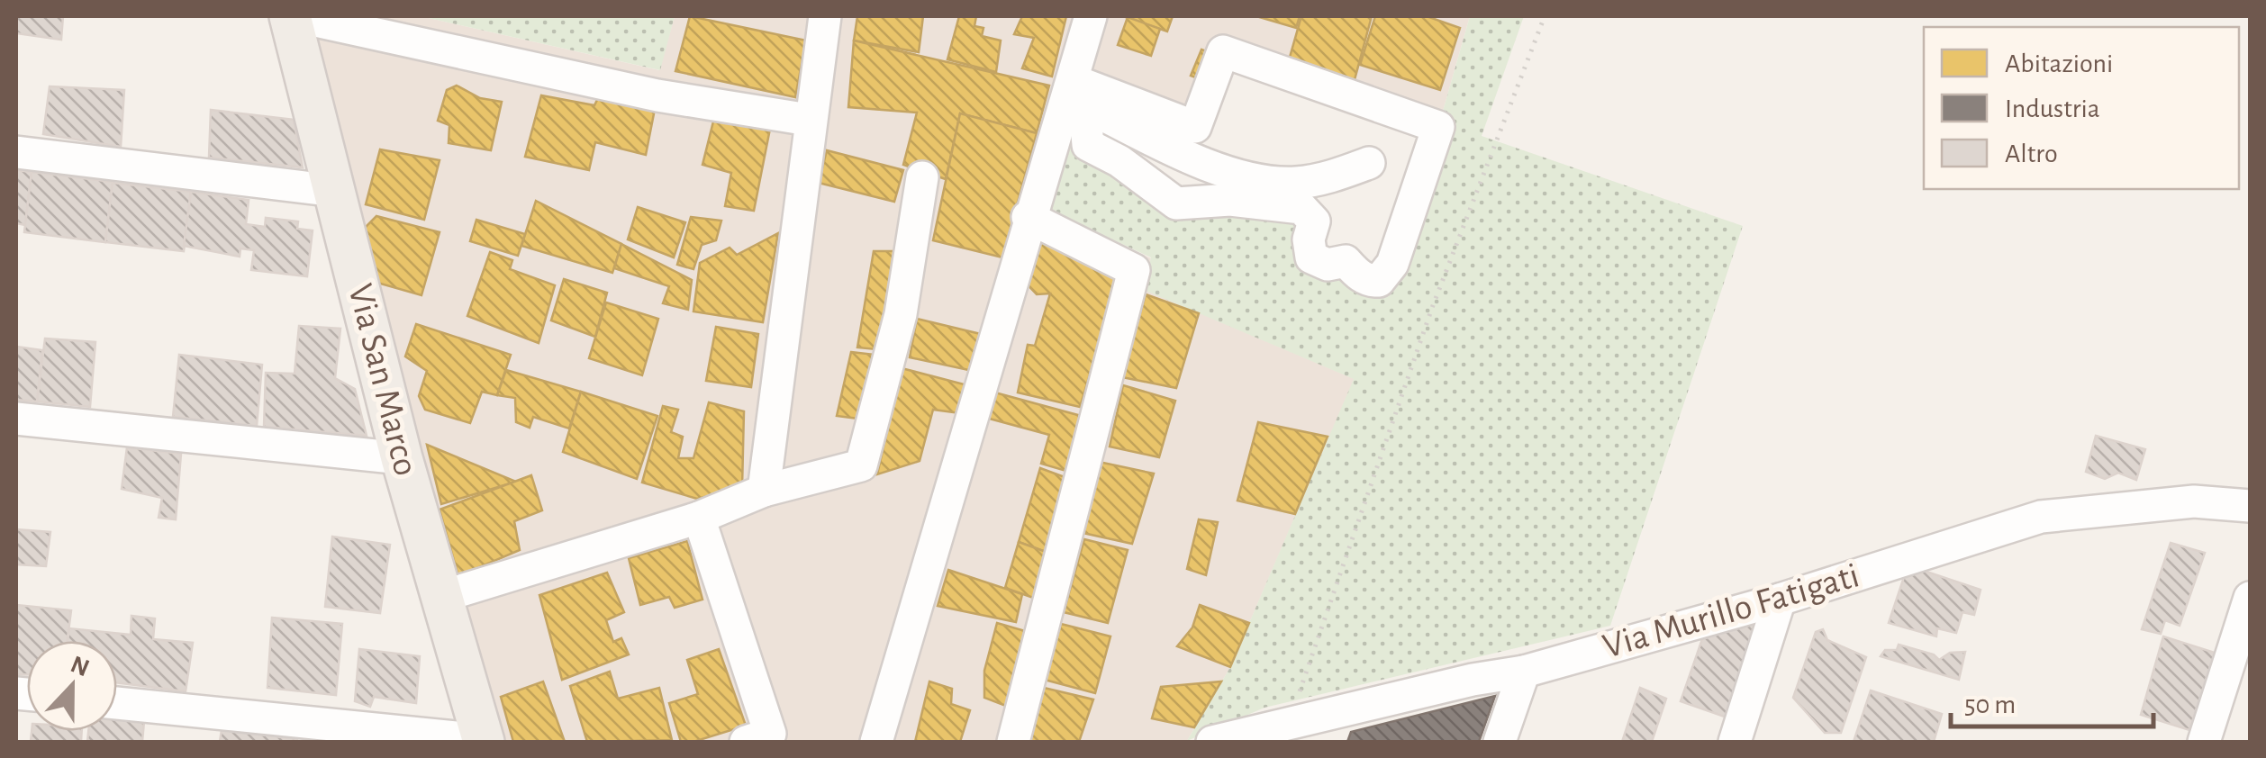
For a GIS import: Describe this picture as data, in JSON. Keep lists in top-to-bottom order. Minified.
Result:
{"streets":{"main road":["Via San Marco"],"street":["Via Murillo Fatigati"]},"legend":["Abitazioni","Industria","Altro"],"scale_bar":"50 m","north":"top"}
